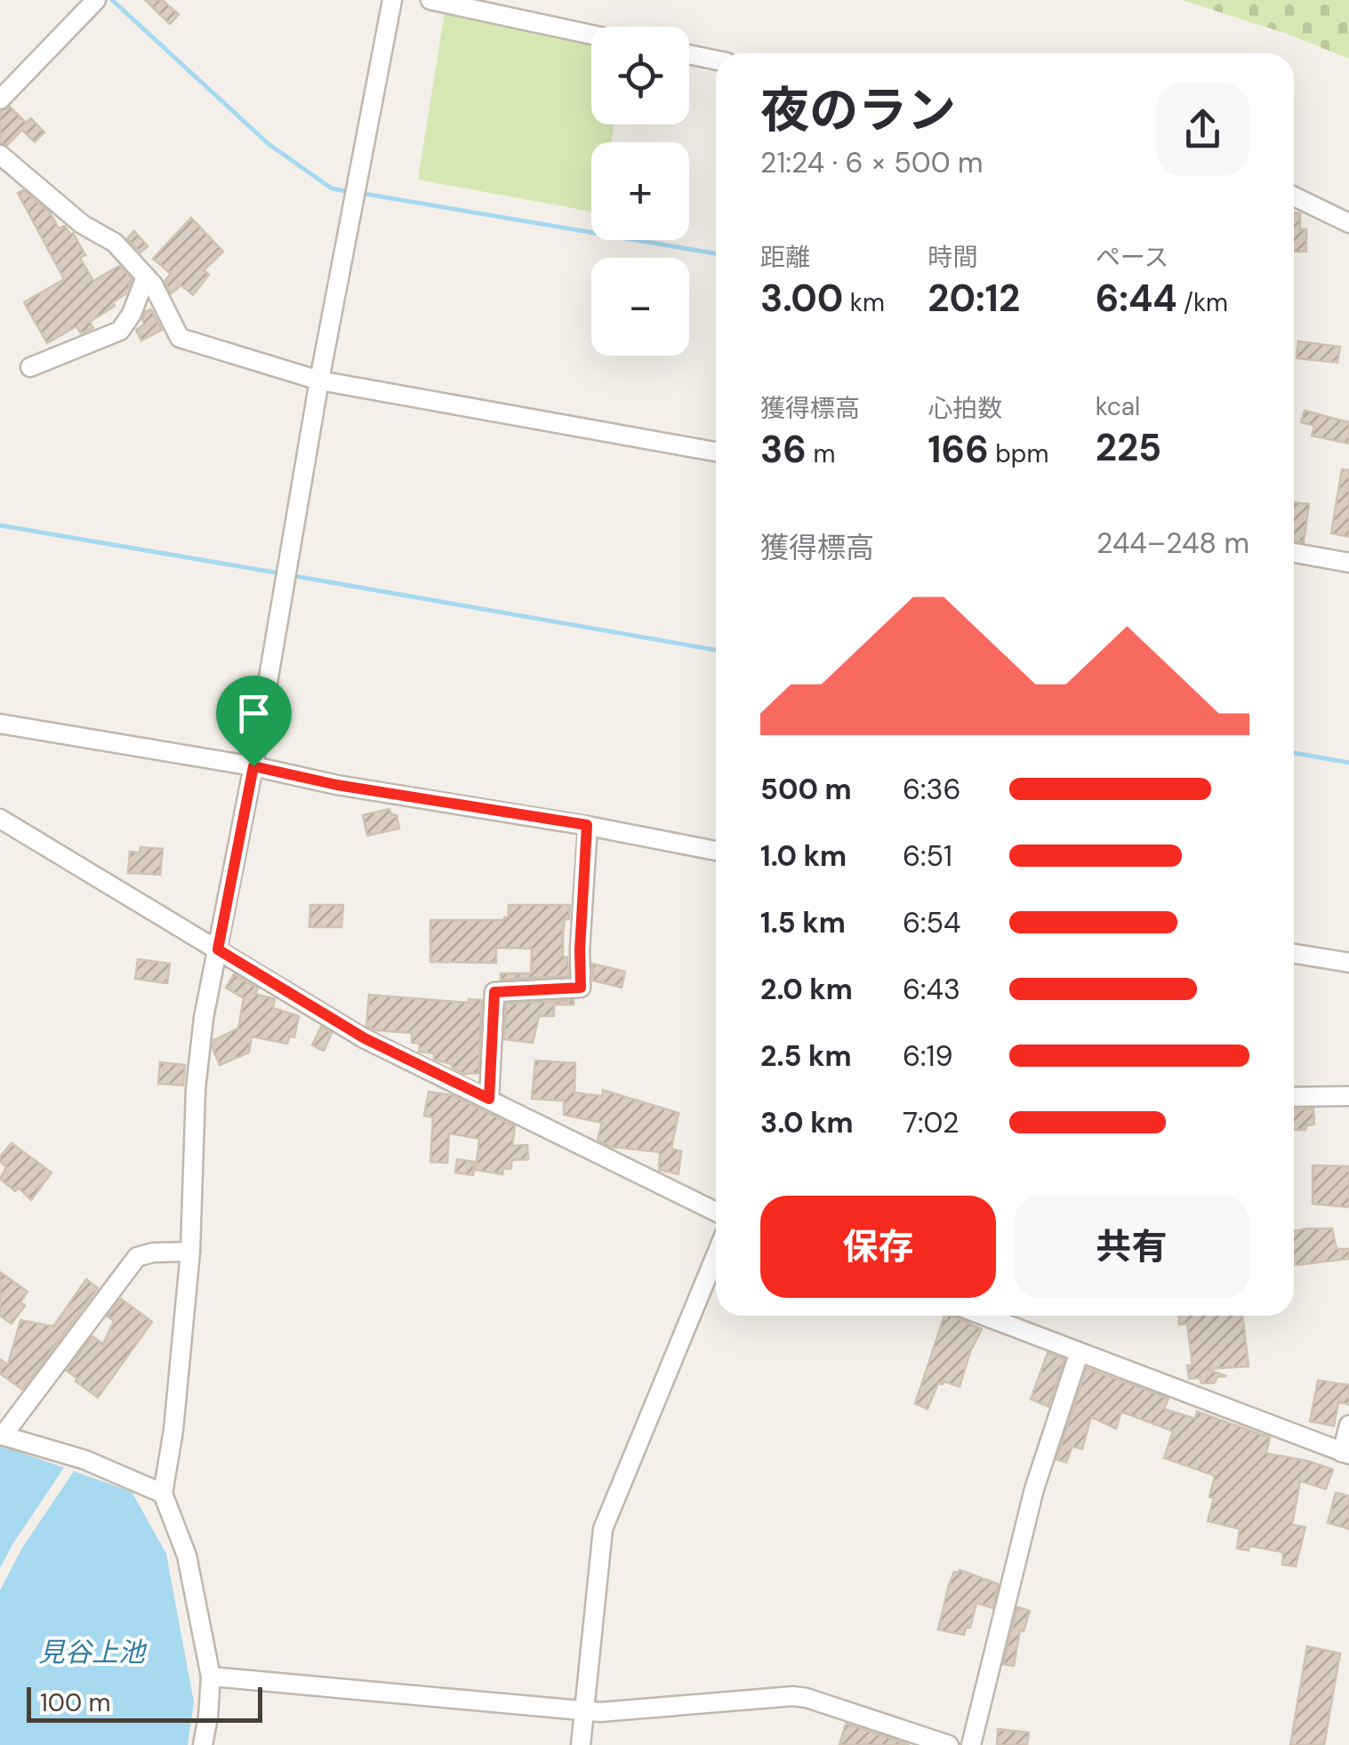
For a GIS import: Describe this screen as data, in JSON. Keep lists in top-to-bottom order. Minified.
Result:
{"water":["見谷上池"],"scale_bar":"100 m","page":{"map_buttons":["+","−"],"heading":["夜のラン","21:24 · 6 × 500 m"],"stats":[["距離","3.00 km"],["時間","20:12"],["ペース","6:44 /km"],["獲得標高","36 m"],["心拍数","166 bpm"],["kcal","225"]],"chart":["獲得標高","244–248 m"],"list":[{"name":"500 m","note":"6:36"},{"name":"1.0 km","note":"6:51"},{"name":"1.5 km","note":"6:54"},{"name":"2.0 km","note":"6:43"},{"name":"2.5 km","note":"6:19"},{"name":"3.0 km","note":"7:02"}],"buttons":["保存","共有"],"scale":"100 m"}}
